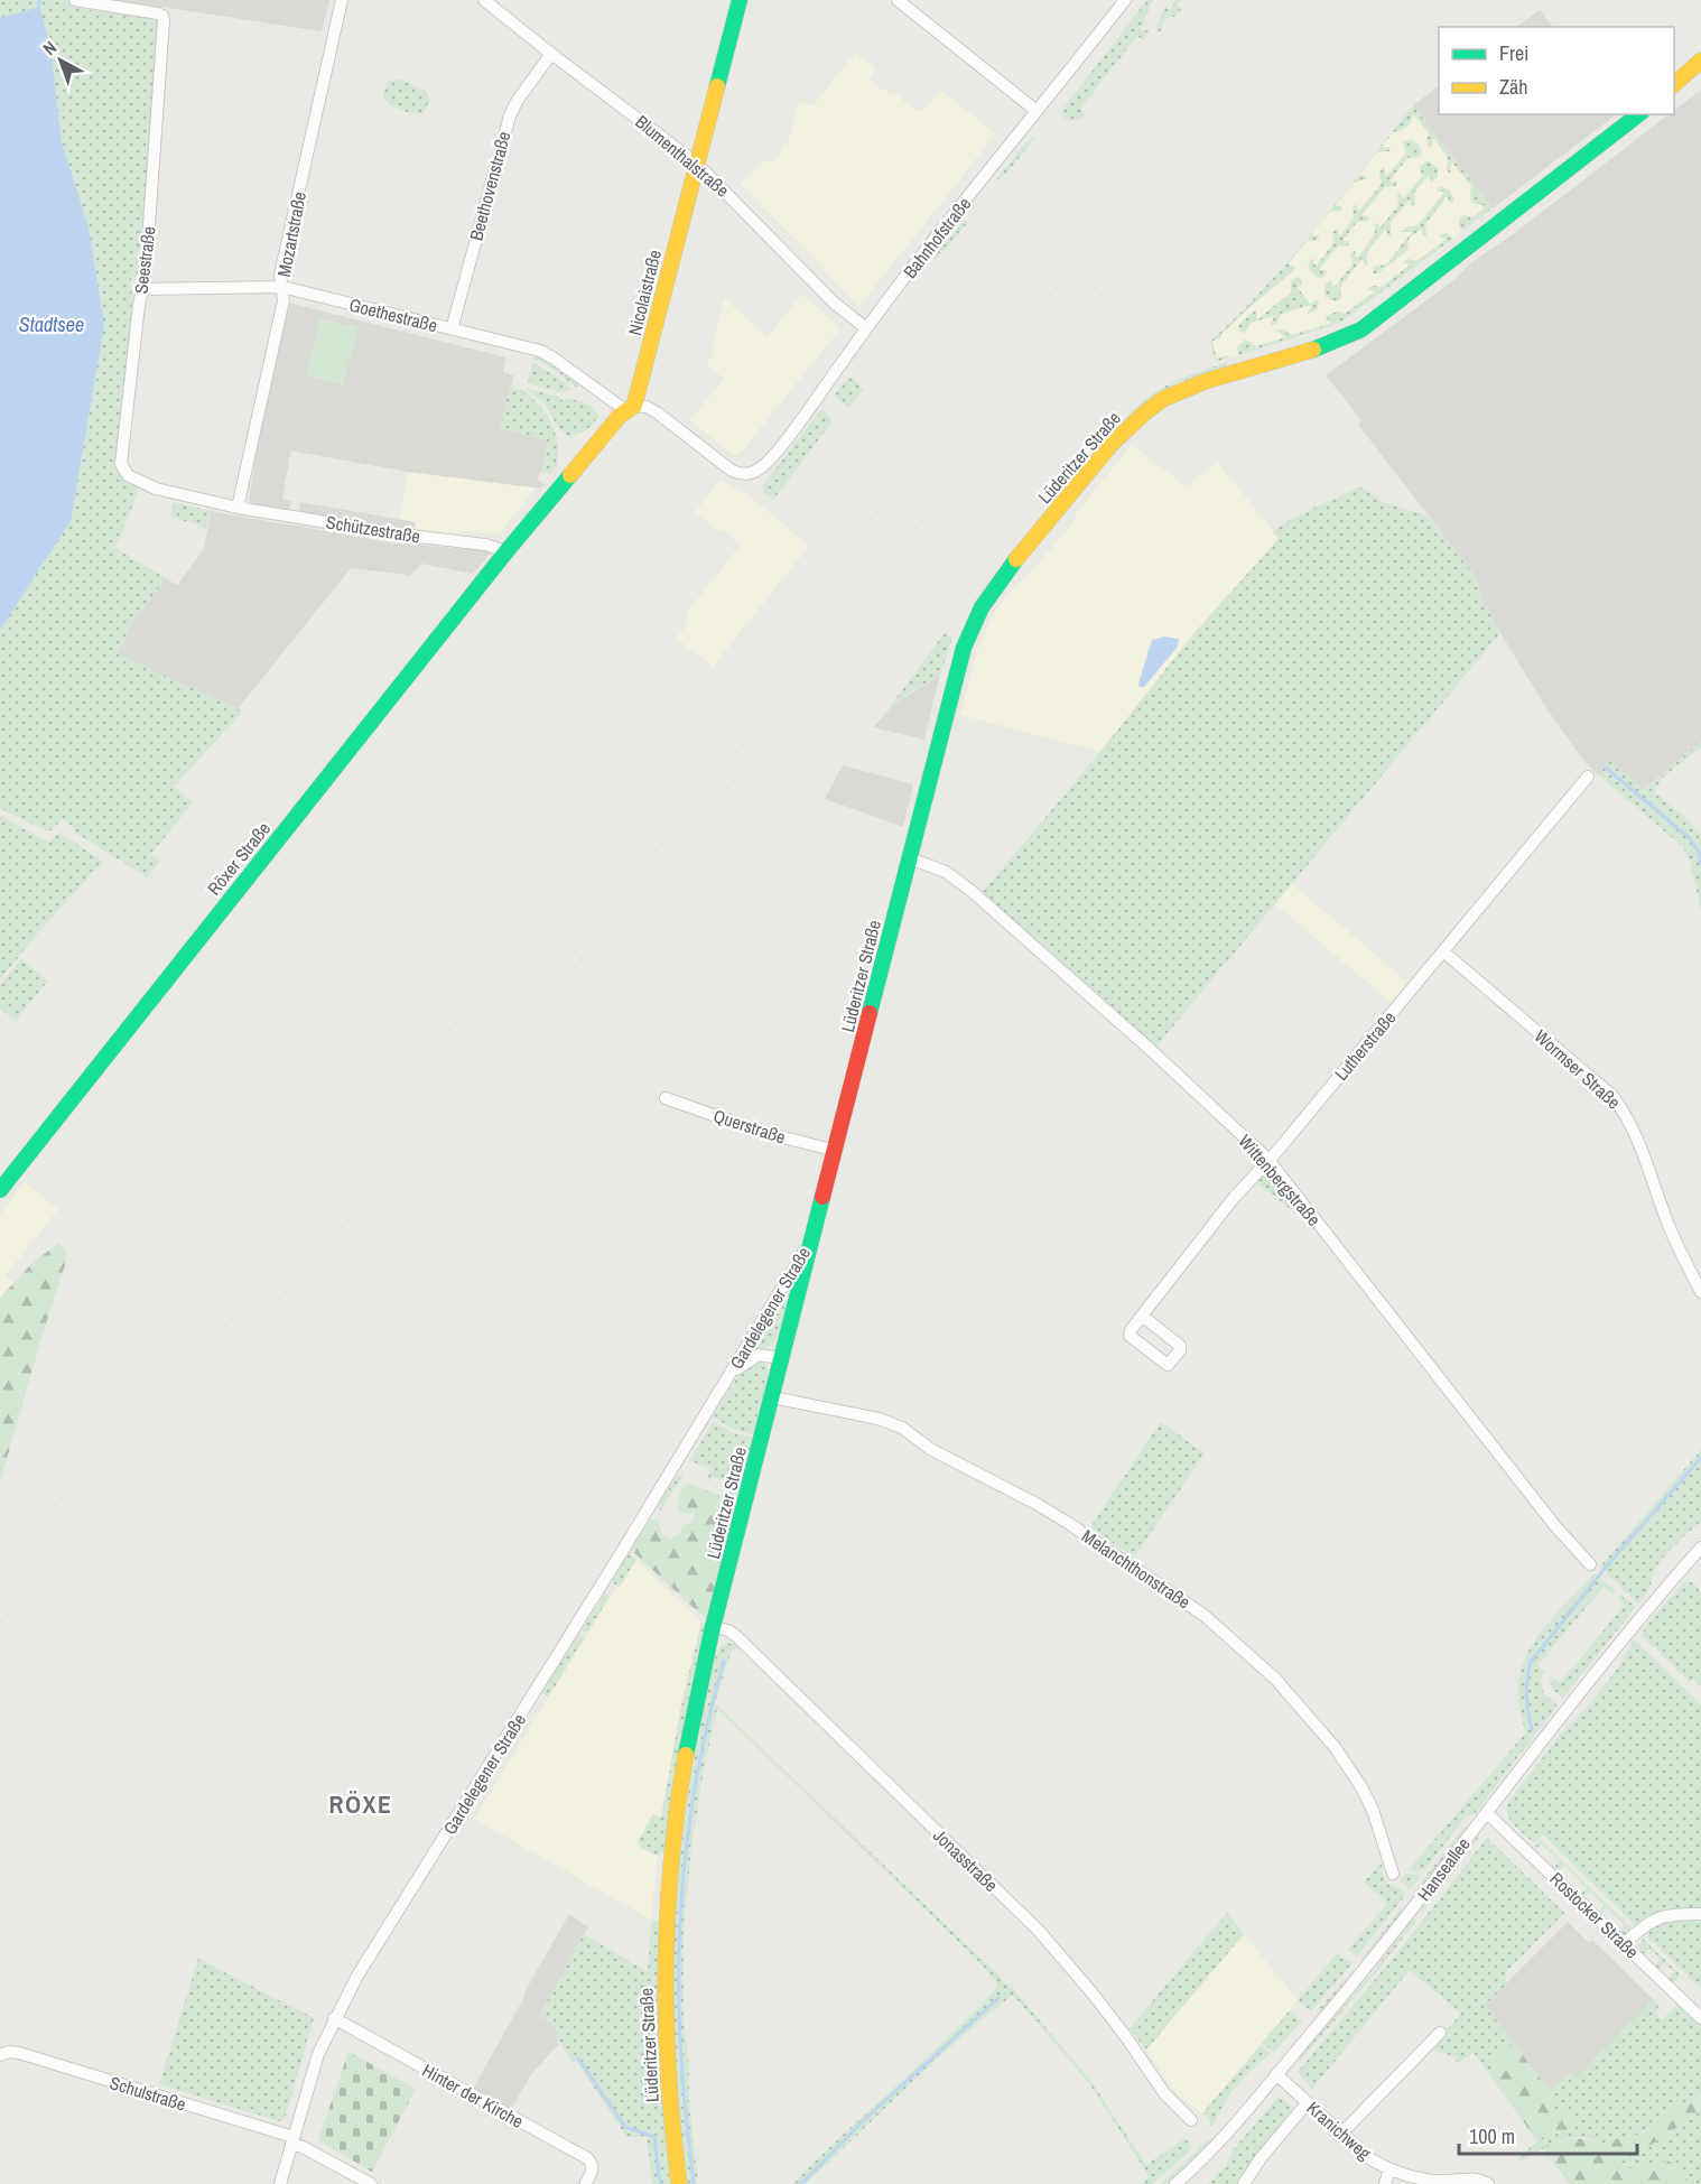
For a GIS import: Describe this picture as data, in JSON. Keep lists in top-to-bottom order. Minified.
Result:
{"streets":{"main road":["Nicolaistraße","Lüderitzer Straße","Röxer Straße"],"street":["Blumenthalstraße","Beethovenstraße","Mozartstraße","Bahnhofstraße","Seestraße","Goethestraße","Schützestraße","Lutherstraße","Wormser Straße","Querstraße","Wittenbergstraße","Gardelegener Straße","Melanchthonstraße","Jonasstraße","Hanseallee","Rostocker Straße","Schulstraße","Hinter der Kirche","Kranichweg"]},"crossings":[["Blumenthalstraße","Beethovenstraße"],["Blumenthalstraße","Bahnhofstraße"],["Blumenthalstraße","Nicolaistraße"],["Beethovenstraße","Goethestraße"],["Mozartstraße","Seestraße"],["Mozartstraße","Goethestraße"],["Mozartstraße","Schützestraße"],["Bahnhofstraße","Goethestraße"],["Seestraße","Goethestraße"],["Seestraße","Schützestraße"],["Nicolaistraße","Goethestraße"],["Nicolaistraße","Schützestraße"],["Nicolaistraße","Röxer Straße"],["Lüderitzer Straße","Querstraße"],["Lüderitzer Straße","Wittenbergstraße"],["Lüderitzer Straße","Gardelegener Straße"],["Lüderitzer Straße","Melanchthonstraße"],["Lüderitzer Straße","Jonasstraße"],["Schützestraße","Röxer Straße"],["Lutherstraße","Wormser Straße"],["Lutherstraße","Wittenbergstraße"],["Gardelegener Straße","Schulstraße"],["Gardelegener Straße","Hinter der Kirche"],["Hanseallee","Rostocker Straße"],["Hanseallee","Kranichweg"]],"districts":["RÖXE"],"water":["Stadtsee"],"legend":["Frei","Zäh"],"scale_bar":"100 m","north":"top left"}
